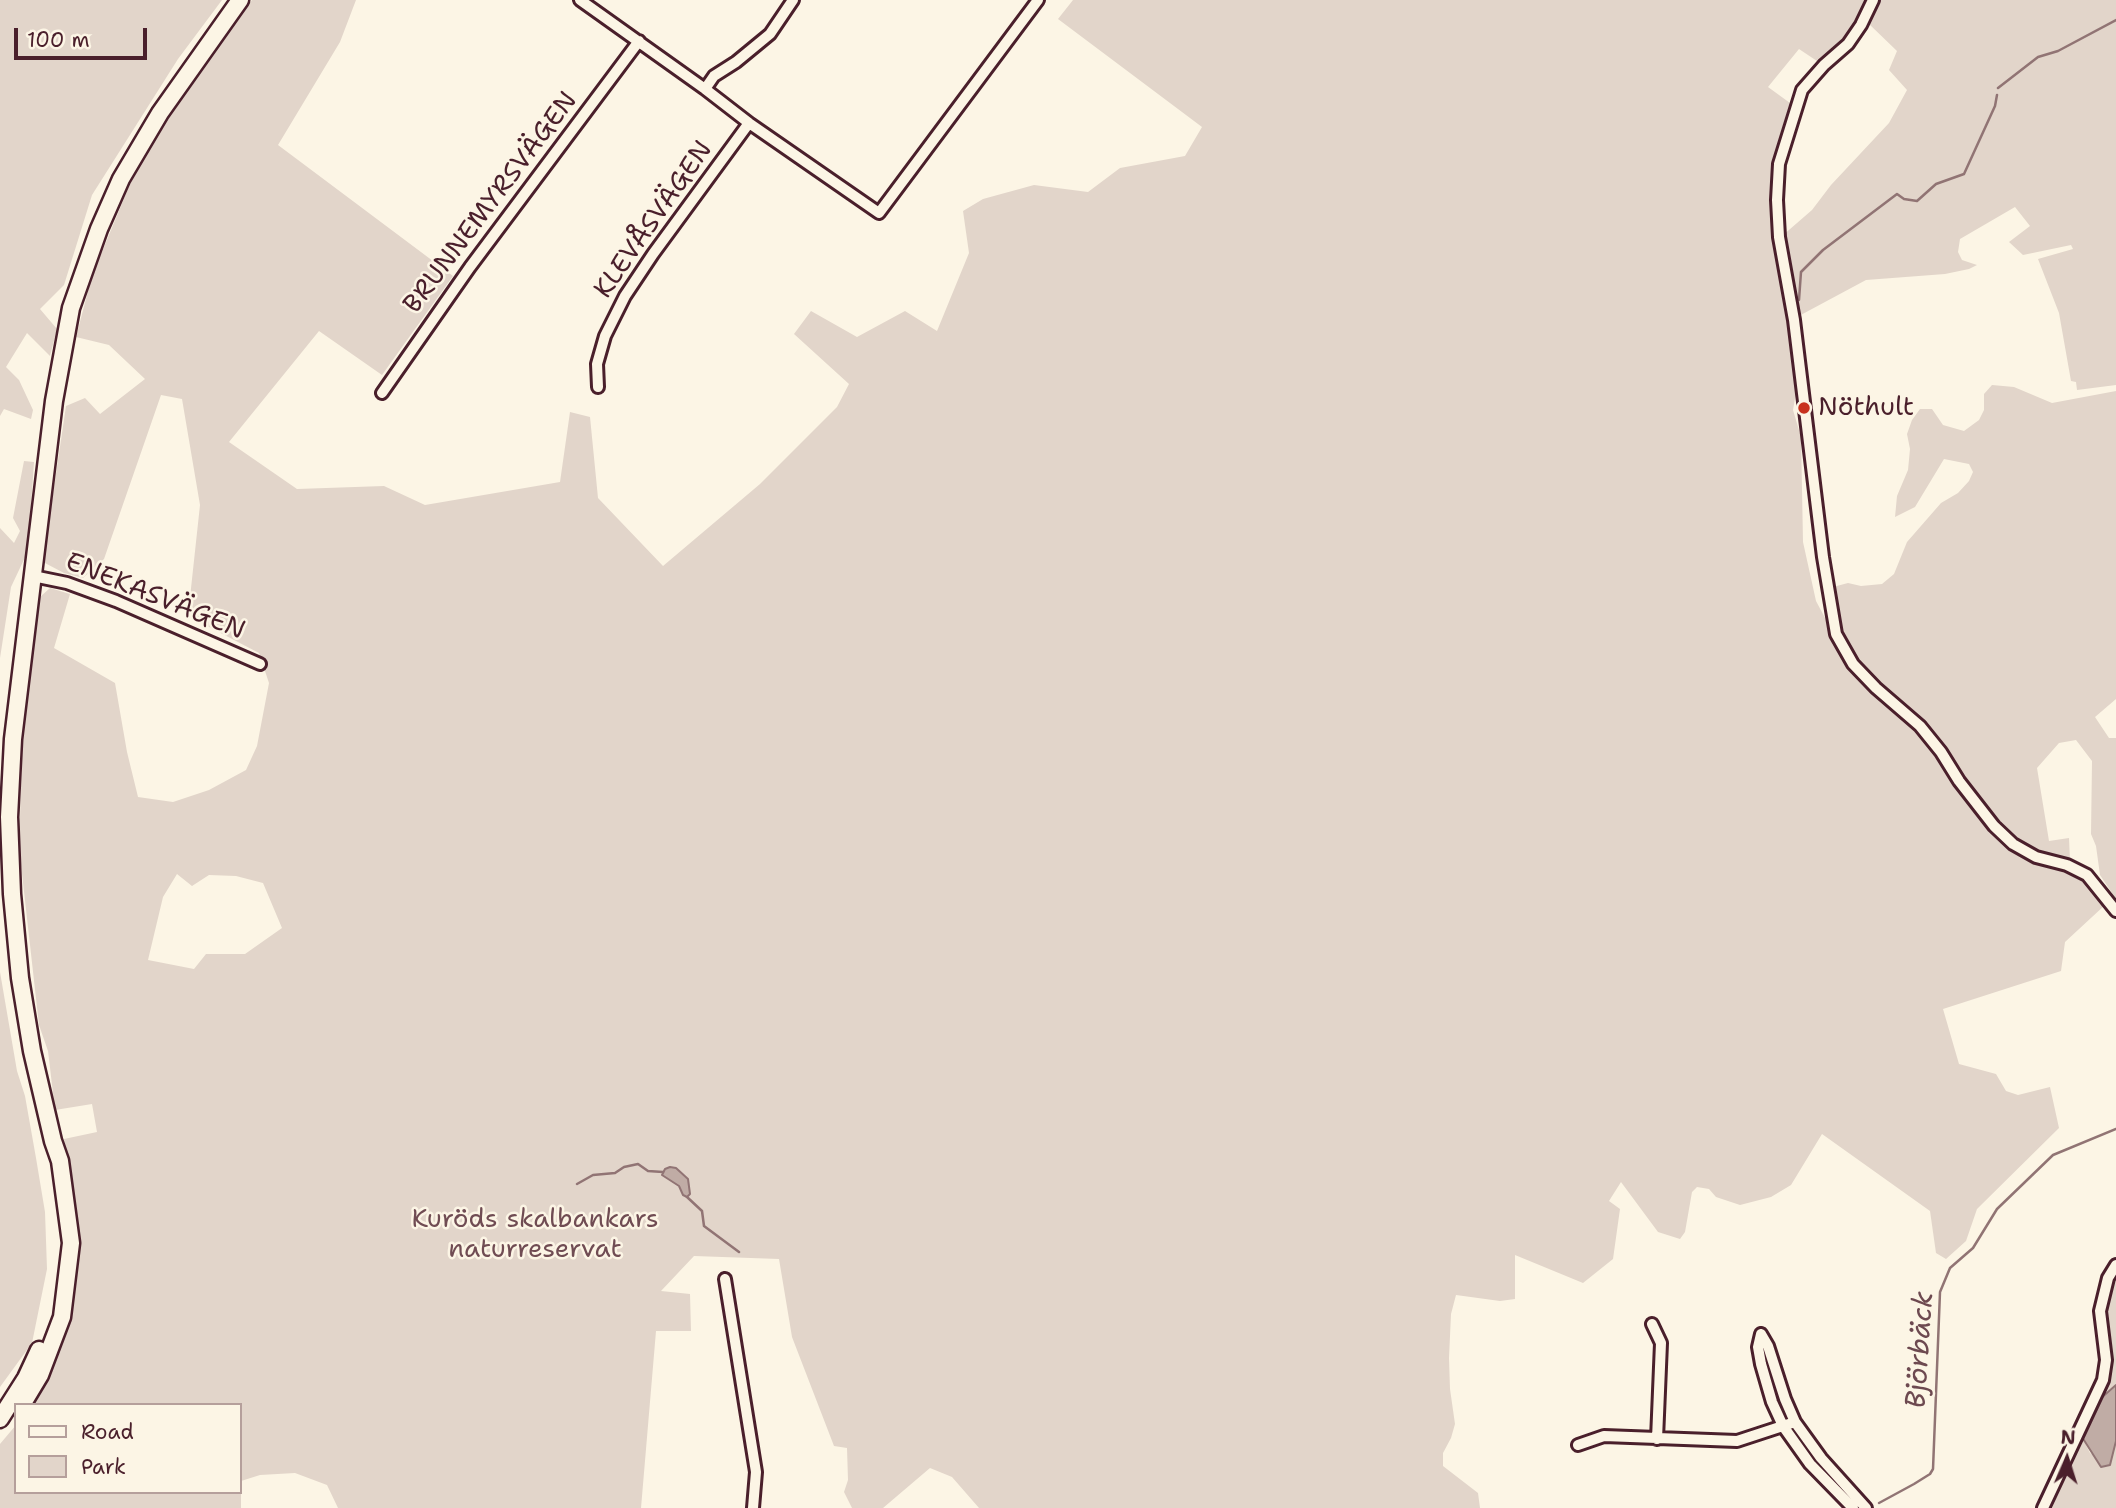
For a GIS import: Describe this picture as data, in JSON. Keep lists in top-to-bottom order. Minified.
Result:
{"streets":{"street":["BRUNNEMYRSVÄGEN","KLEVÅSVÄGEN","ENEKASVÄGEN"]},"water":["Björbäck"],"parks":["Kuröds skalbankars naturreservat"],"places":["Nöthult"],"legend":["Road","Park"],"scale_bar":"100 m","north":"top"}
